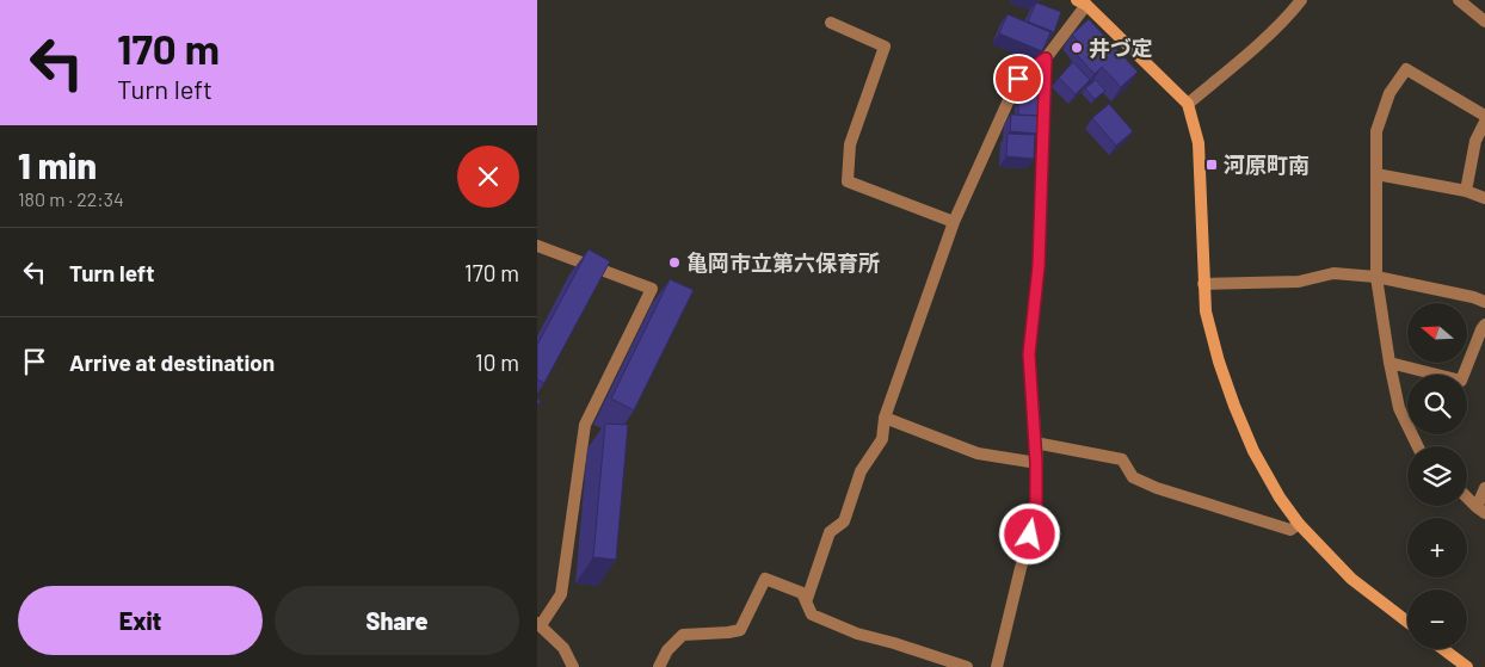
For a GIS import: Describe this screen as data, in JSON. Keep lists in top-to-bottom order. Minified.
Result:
{"places":{"other":["井づ定","亀岡市立第六保育所"],"transit":["河原町南"]},"north":"left","page":{"turn":["170 m","Turn left"],"heading":["1 min","180 m · 22:34"],"list":[{"name":"Turn left","value":"170 m"},{"name":"Arrive at destination","value":"10 m"}],"map_buttons":["+","−"],"buttons":["Exit","Share"]}}
